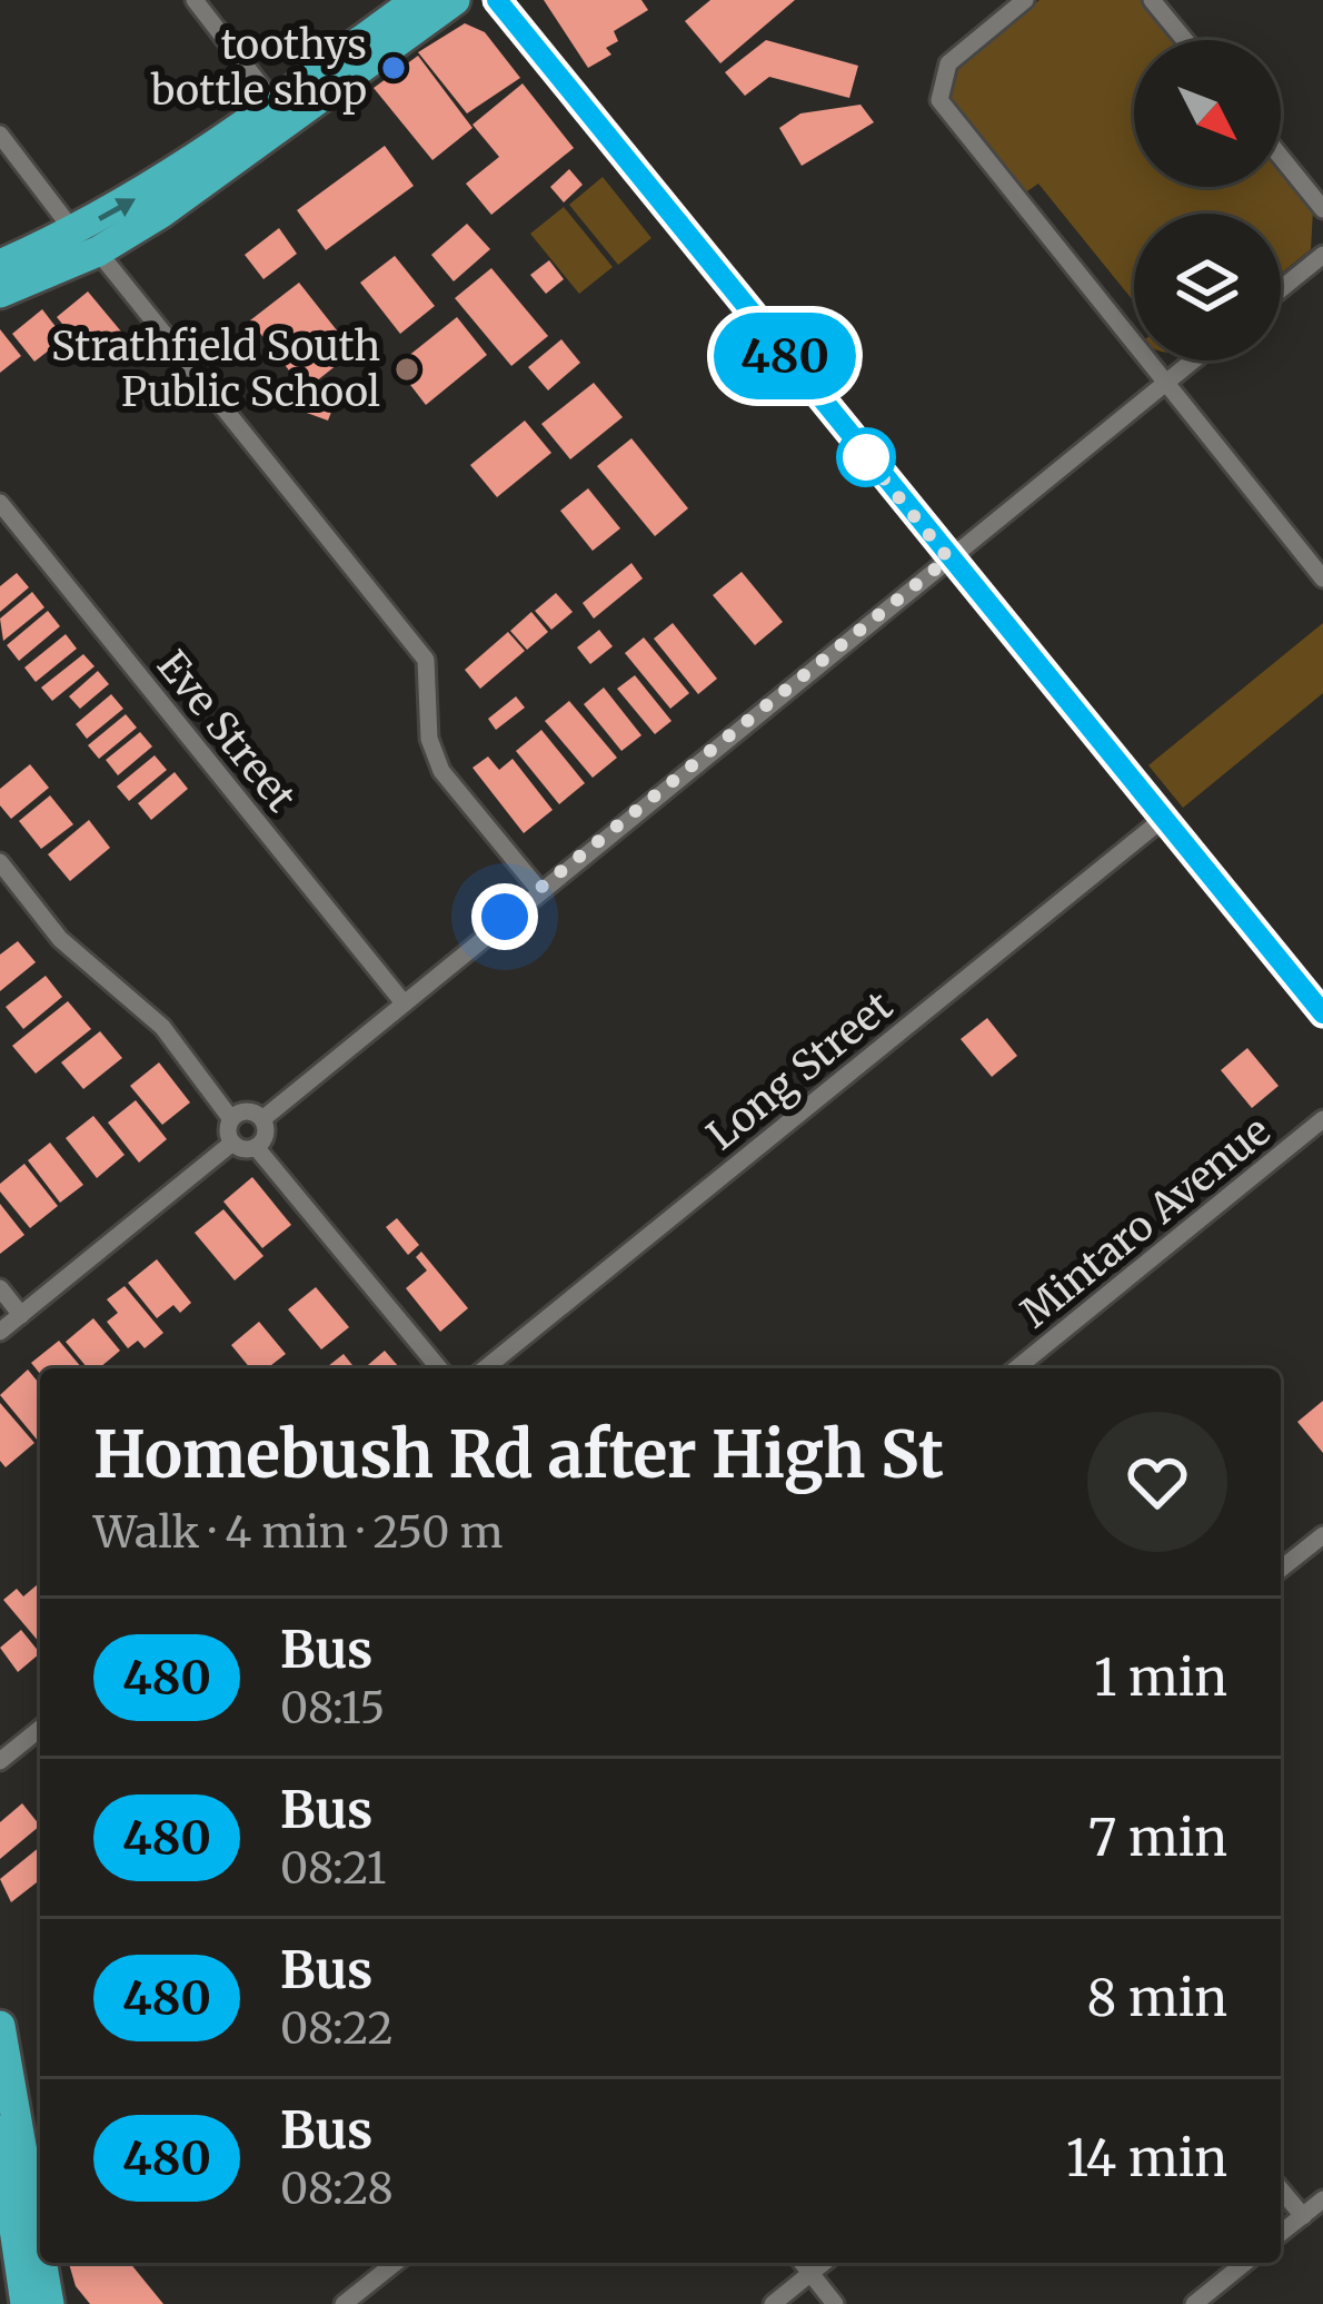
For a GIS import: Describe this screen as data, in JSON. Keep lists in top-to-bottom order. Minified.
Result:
{"streets":{"street":["Eve Street","Long Street","Mintaro Avenue"]},"places":["toothys bottle shop","Strathfield South Public School"],"lines":["bus line 480"],"north":"bottom right","page":{"on_map":"480","heading":["Homebush Rd after High St","Walk · 4 min · 250 m"],"list":[{"mark":"480","name":"Bus","note":"08:15","value":"1 min"},{"mark":"480","name":"Bus","note":"08:21","value":"7 min"},{"mark":"480","name":"Bus","note":"08:22","value":"8 min"},{"mark":"480","name":"Bus","note":"08:28","value":"14 min"}]}}
